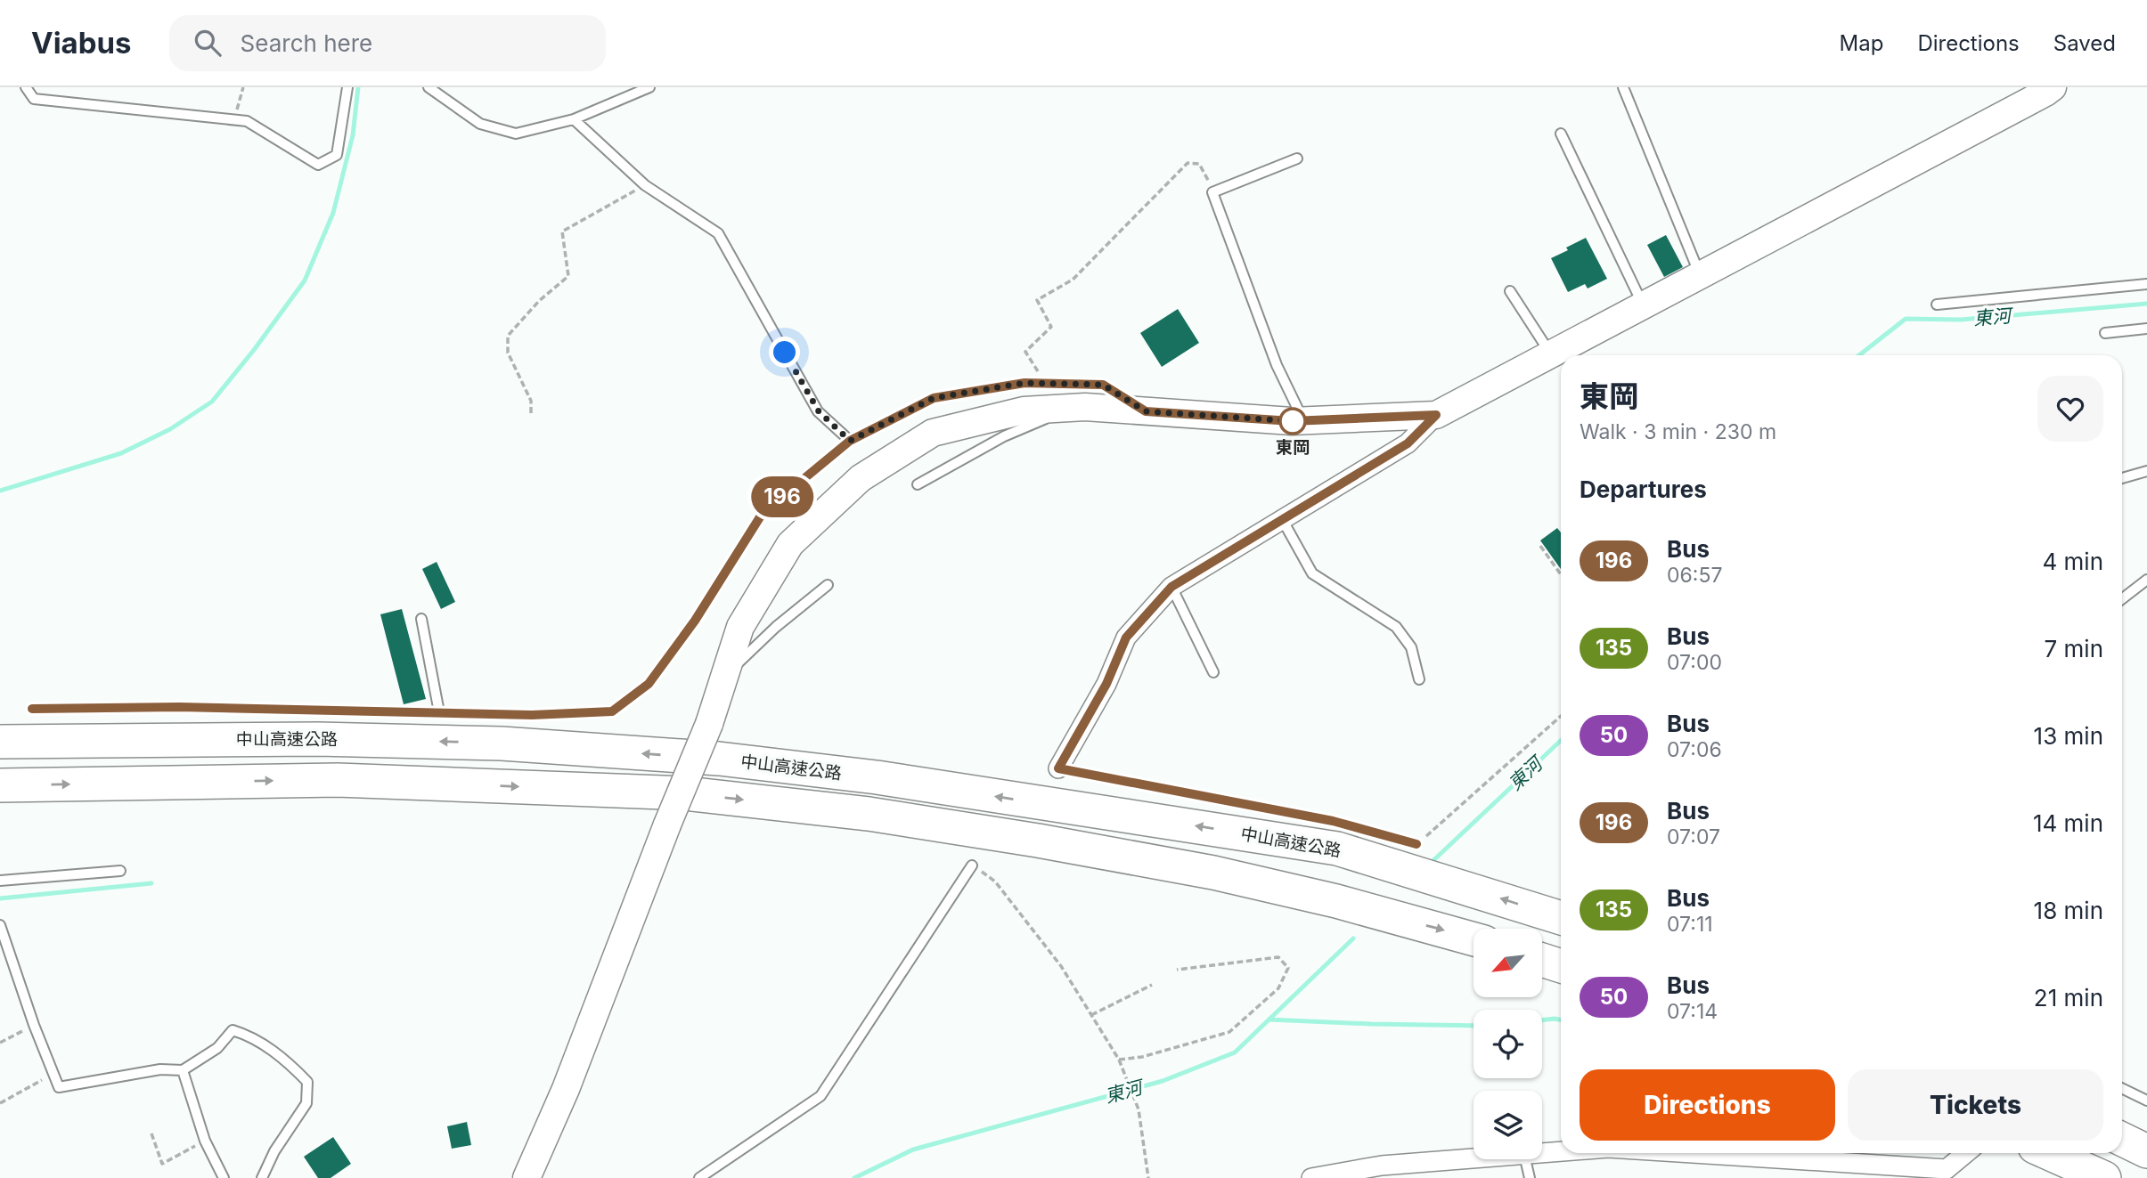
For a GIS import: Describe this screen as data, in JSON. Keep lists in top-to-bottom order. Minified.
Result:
{"streets":{"highway":["中山高速公路"]},"water":["東河"],"places":["東岡"],"lines":["bus line 196"],"north":"bottom left","page":{"header":"Viabus","search":"Search here","nav":["Map","Directions","Saved"],"on_map":"196","heading":[["東岡","Walk · 3 min · 230 m"],"Departures"],"list":[{"mark":"196","name":"Bus","note":"06:57","value":"4 min"},{"mark":"135","name":"Bus","note":"07:00","value":"7 min"},{"mark":"50","name":"Bus","note":"07:06","value":"13 min"},{"mark":"196","name":"Bus","note":"07:07","value":"14 min"},{"mark":"135","name":"Bus","note":"07:11","value":"18 min"},{"mark":"50","name":"Bus","note":"07:14","value":"21 min"}],"buttons":["Directions","Tickets"]}}
